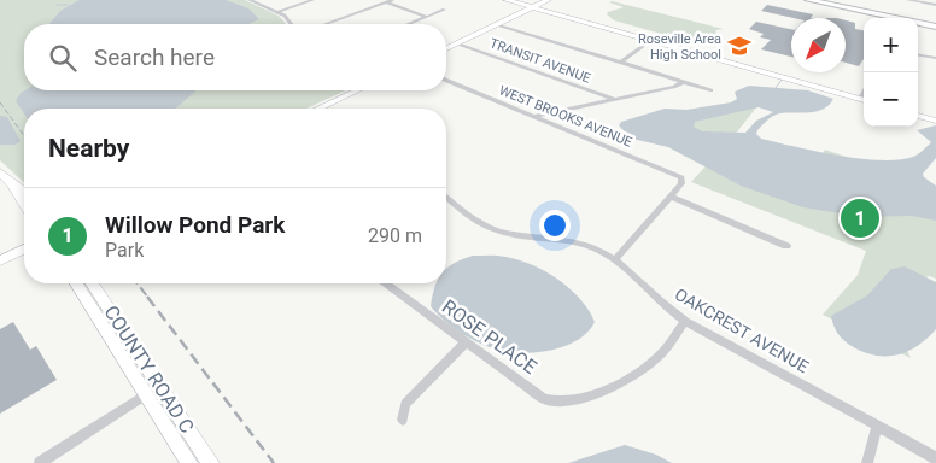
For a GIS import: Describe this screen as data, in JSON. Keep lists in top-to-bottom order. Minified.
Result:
{"streets":{"main road":["COUNTY ROAD C"],"street":["TRANSIT AVENUE","WEST BROOKS AVENUE","OAKCREST AVENUE","ROSE PLACE"]},"crossings":[["OAKCREST AVENUE","ROSE PLACE"]],"places":{"school or university":["Roseville Area High School"]},"north":"bottom left","page":{"map_buttons":["+","−"],"search":"Search here","heading":"Nearby","list":[{"mark":"1","name":"Willow Pond Park","note":"Park","value":"290 m"}],"pins":"1"}}
